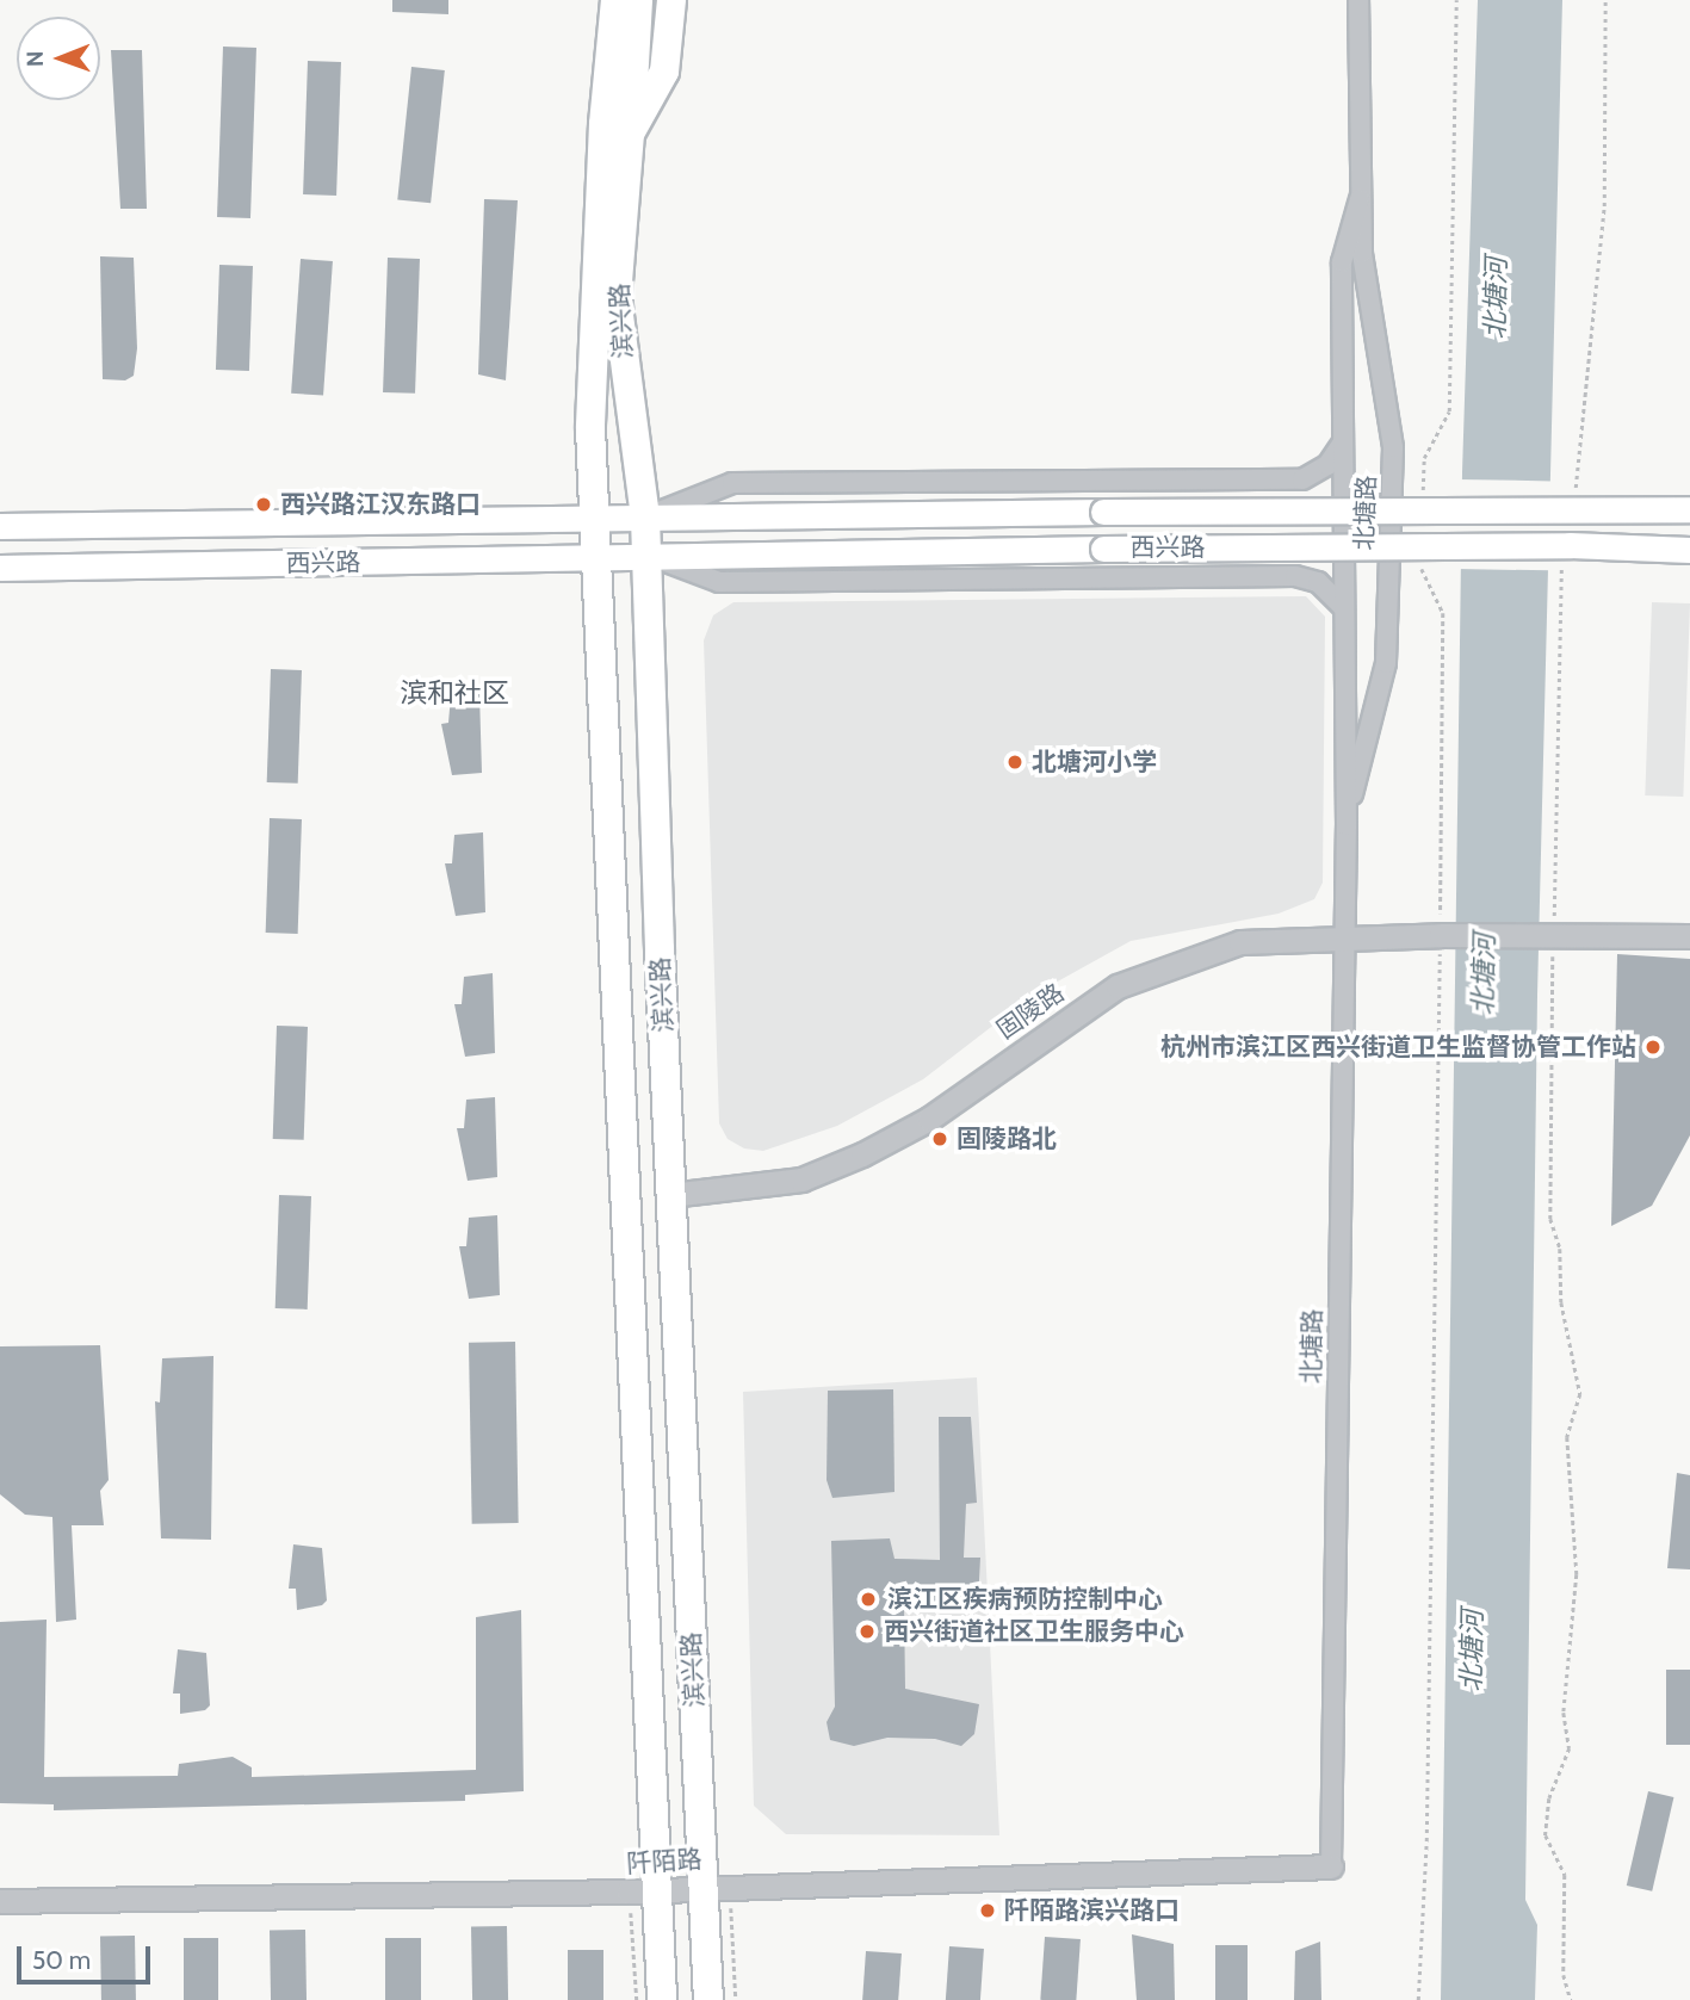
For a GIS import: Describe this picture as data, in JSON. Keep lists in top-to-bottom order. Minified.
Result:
{"streets":{"main road":["滨兴路","西兴路"],"street":["北塘路","固陵路","阡陌路"]},"crossings":[["滨兴路","西兴路"],["滨兴路","固陵路"],["滨兴路","阡陌路"],["北塘路","西兴路"],["北塘路","固陵路"],["北塘路","阡陌路"]],"districts":["滨和社区"],"water":["北塘河"],"places":["西兴路江汉东路口","北塘河小学","杭州市滨江区西兴街道卫生监督协管工作站","固陵路北","滨江区疾病预防控制中心","西兴街道社区卫生服务中心","阡陌路滨兴路口"],"scale_bar":"50 m","north":"left"}
